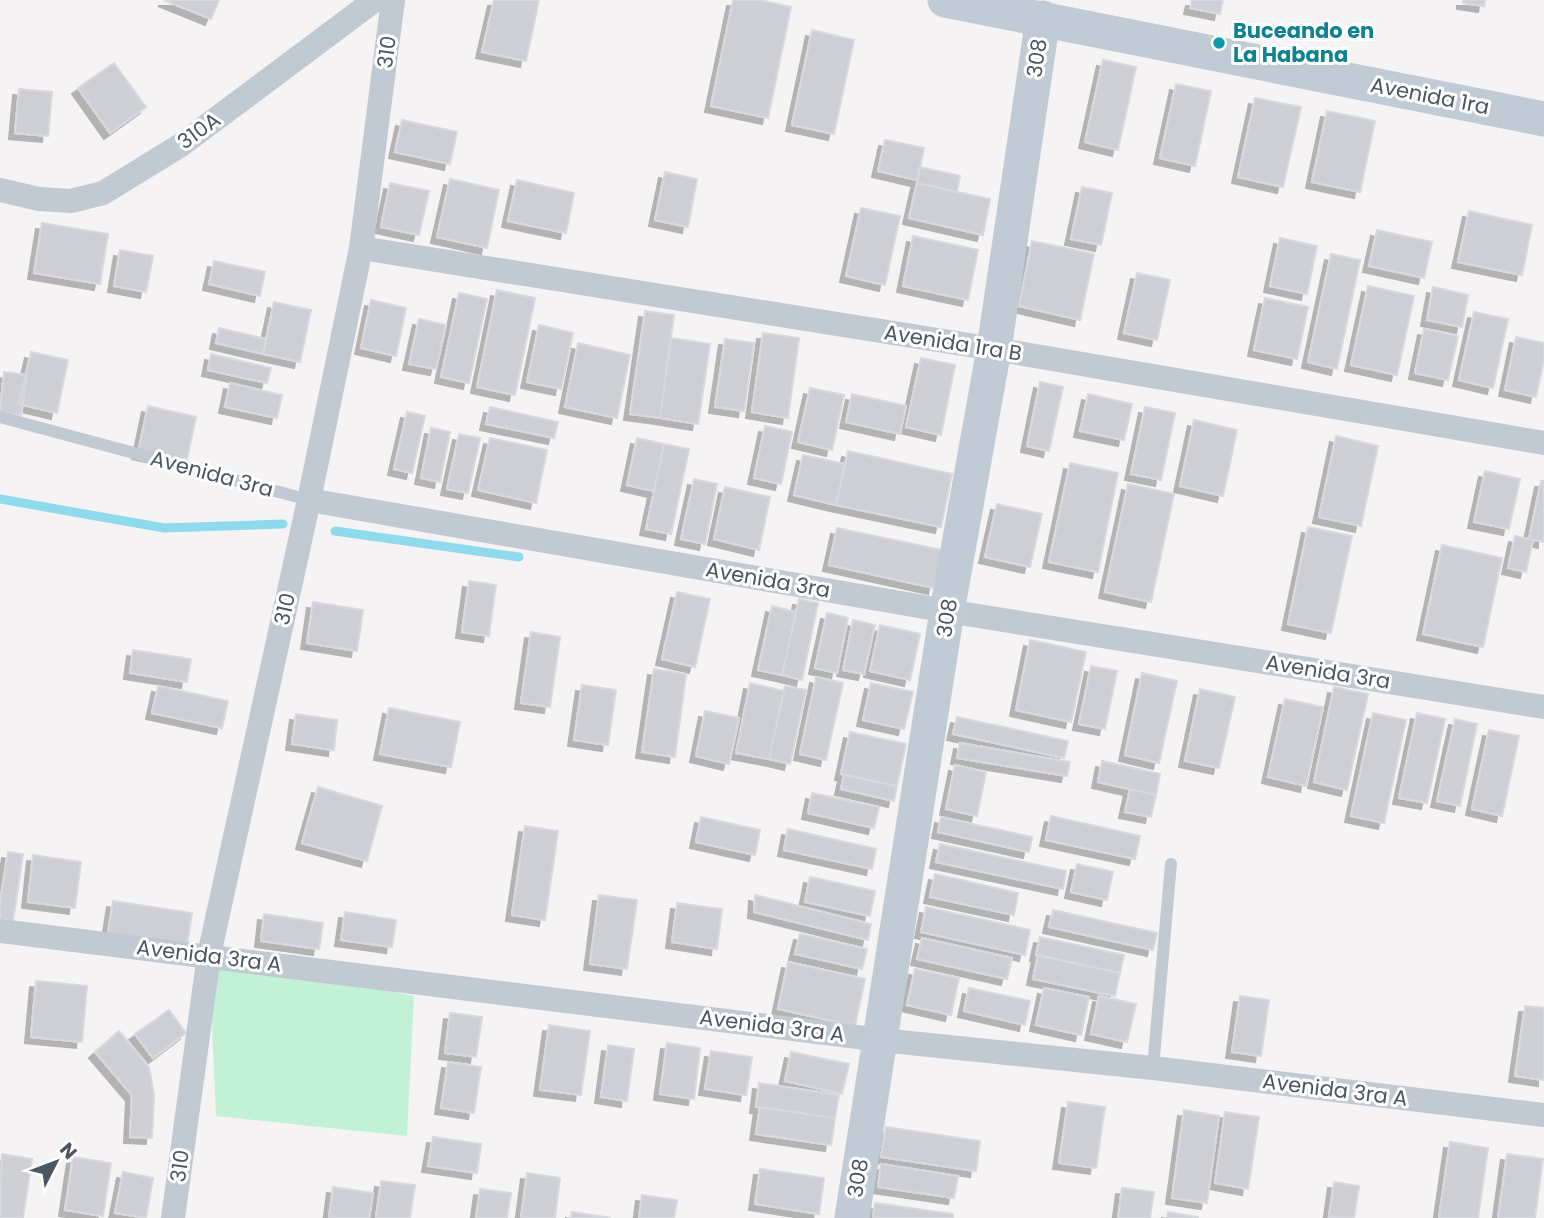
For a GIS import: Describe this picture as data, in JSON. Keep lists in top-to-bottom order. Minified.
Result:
{"streets":{"street":["310","308","Avenida 1ra","310A","Avenida 1ra B","Avenida 3ra","Avenida 3ra A"]},"crossings":[["310","Avenida 1ra B"],["310","Avenida 3ra"],["310","Avenida 3ra A"],["308","Avenida 1ra"],["308","Avenida 1ra B"],["308","Avenida 3ra"],["308","Avenida 3ra A"]],"places":["Buceando en La Habana"],"north":"top right"}
